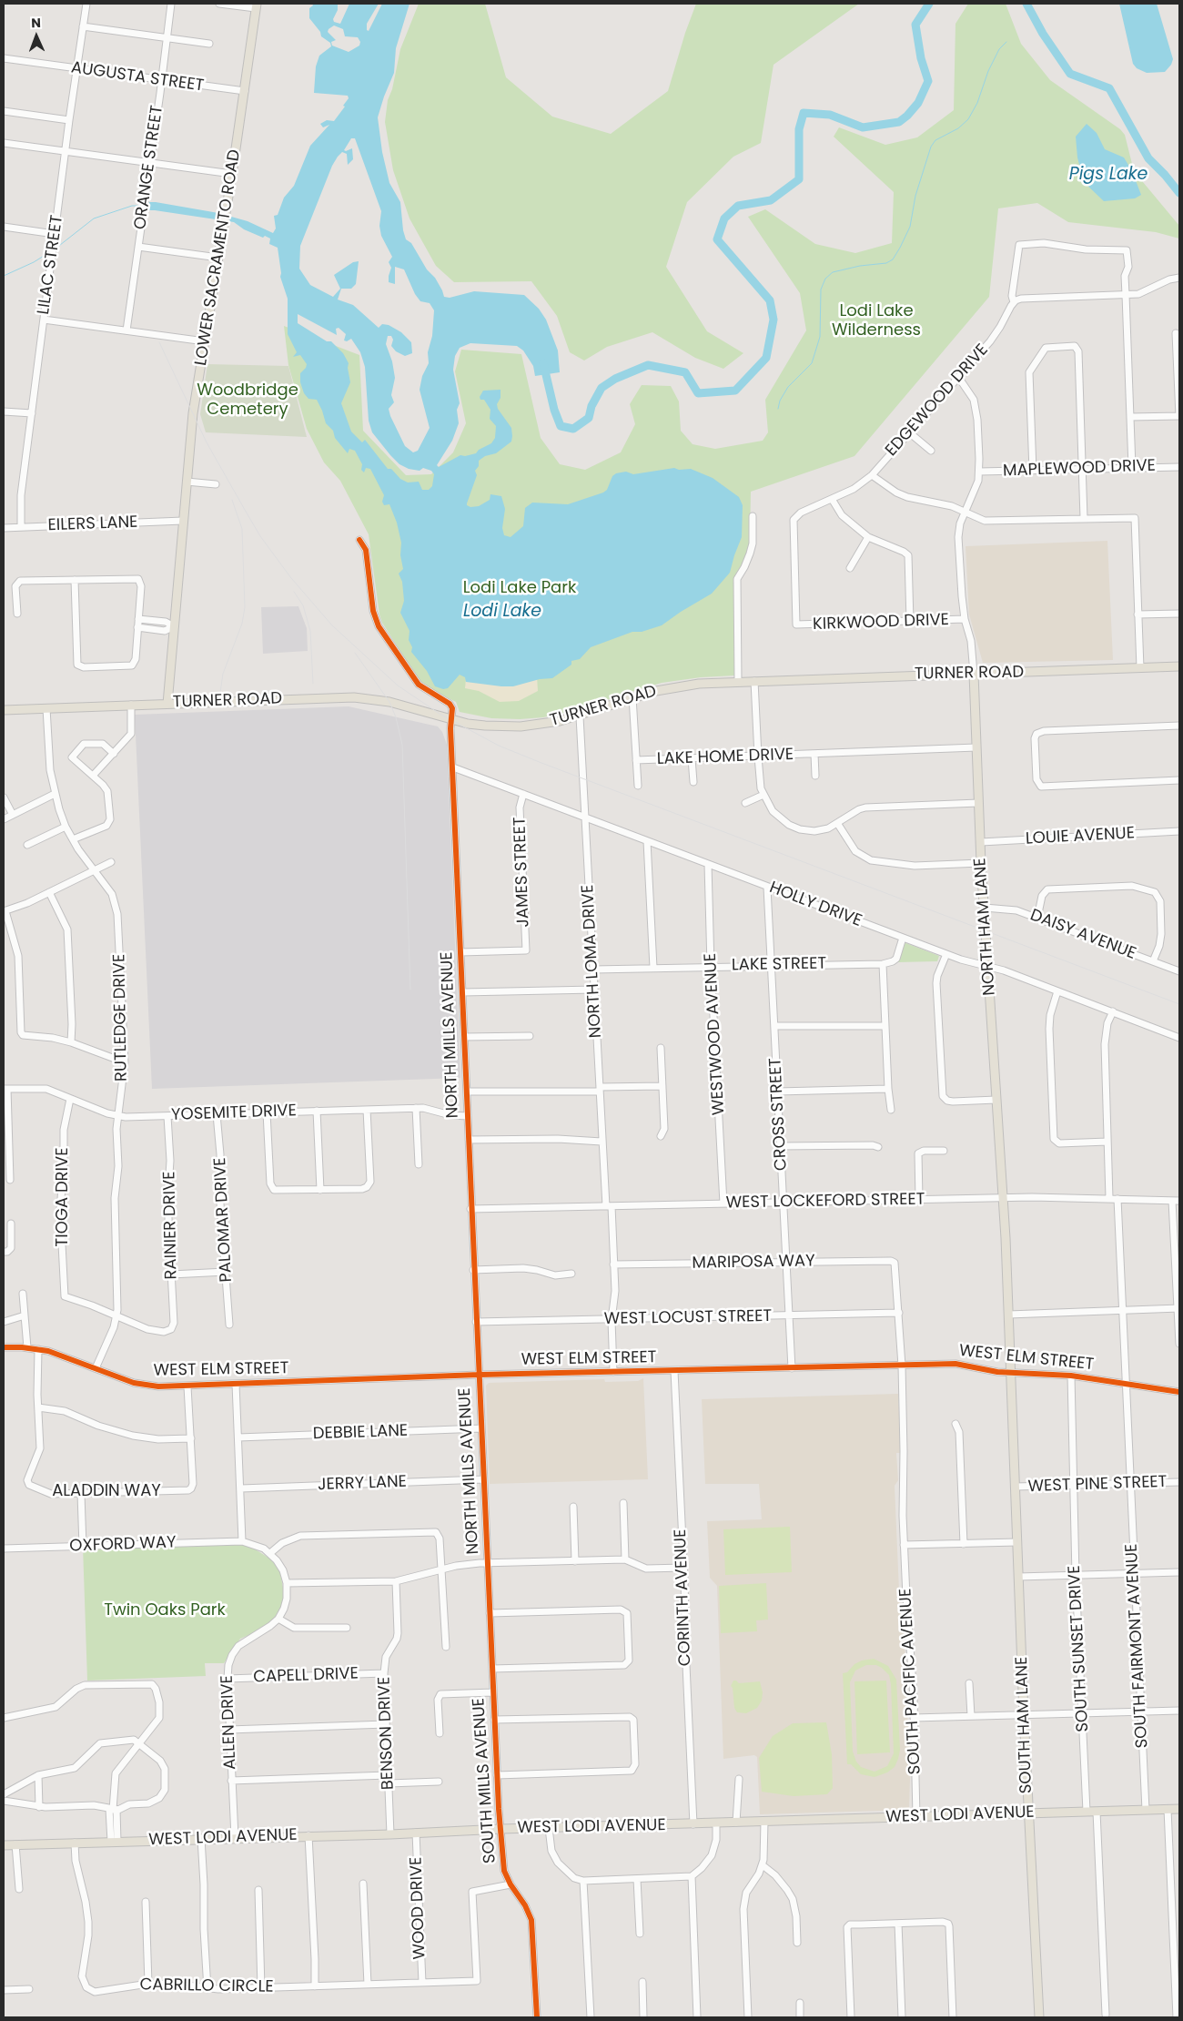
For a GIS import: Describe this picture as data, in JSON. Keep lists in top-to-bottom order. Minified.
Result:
{"streets":{"main road":["LOWER SACRAMENTO ROAD","TURNER ROAD","NORTH HAM LANE","SOUTH HAM LANE","WEST LODI AVENUE"],"street":["AUGUSTA STREET","ORANGE STREET","LILAC STREET","EDGEWOOD DRIVE","MAPLEWOOD DRIVE","EILERS LANE","KIRKWOOD DRIVE","LAKE HOME DRIVE","LOUIE AVENUE","JAMES STREET","HOLLY DRIVE","DAISY AVENUE","NORTH LOMA DRIVE","LAKE STREET","RUTLEDGE DRIVE","WESTWOOD AVENUE","NORTH MILLS AVENUE","YOSEMITE DRIVE","CROSS STREET","TIOGA DRIVE","WEST LOCKEFORD STREET","PALOMAR DRIVE","RAINIER DRIVE","MARIPOSA WAY","WEST LOCUST STREET","WEST ELM STREET","DEBBIE LANE","JERRY LANE","WEST PINE STREET","ALADDIN WAY","OXFORD WAY","CORINTH AVENUE","SOUTH FAIRMONT AVENUE","SOUTH SUNSET DRIVE","CAPELL DRIVE","SOUTH PACIFIC AVENUE","ALLEN DRIVE","BENSON DRIVE","SOUTH MILLS AVENUE","WOOD DRIVE","CABRILLO CIRCLE"]},"crossings":[["AUGUSTA STREET","ORANGE STREET"],["AUGUSTA STREET","LOWER SACRAMENTO ROAD"],["AUGUSTA STREET","LILAC STREET"],["LOWER SACRAMENTO ROAD","EILERS LANE"],["LOWER SACRAMENTO ROAD","TURNER ROAD"],["LILAC STREET","EILERS LANE"],["EDGEWOOD DRIVE","KIRKWOOD DRIVE"],["EDGEWOOD DRIVE","NORTH HAM LANE"],["MAPLEWOOD DRIVE","NORTH HAM LANE"],["KIRKWOOD DRIVE","NORTH HAM LANE"],["TURNER ROAD","NORTH HAM LANE"],["TURNER ROAD","NORTH LOMA DRIVE"],["TURNER ROAD","RUTLEDGE DRIVE"],["TURNER ROAD","NORTH MILLS AVENUE"],["LAKE HOME DRIVE","NORTH HAM LANE"],["LOUIE AVENUE","NORTH HAM LANE"],["JAMES STREET","HOLLY DRIVE"],["JAMES STREET","NORTH MILLS AVENUE"],["HOLLY DRIVE","NORTH HAM LANE"],["HOLLY DRIVE","NORTH LOMA DRIVE"],["HOLLY DRIVE","WESTWOOD AVENUE"],["HOLLY DRIVE","NORTH MILLS AVENUE"],["HOLLY DRIVE","CROSS STREET"],["NORTH HAM LANE","DAISY AVENUE"],["NORTH HAM LANE","WEST LOCKEFORD STREET"],["NORTH HAM LANE","WEST ELM STREET"],["NORTH HAM LANE","WEST PINE STREET"],["NORTH HAM LANE","SOUTH HAM LANE"],["NORTH LOMA DRIVE","LAKE STREET"],["NORTH LOMA DRIVE","WEST LOCKEFORD STREET"],["NORTH LOMA DRIVE","MARIPOSA WAY"],["NORTH LOMA DRIVE","WEST LOCUST STREET"],["NORTH LOMA DRIVE","WEST ELM STREET"],["LAKE STREET","WESTWOOD AVENUE"],["LAKE STREET","CROSS STREET"],["RUTLEDGE DRIVE","YOSEMITE DRIVE"],["RUTLEDGE DRIVE","TIOGA DRIVE"],["RUTLEDGE DRIVE","RAINIER DRIVE"],["RUTLEDGE DRIVE","WEST ELM STREET"],["WESTWOOD AVENUE","WEST LOCKEFORD STREET"],["NORTH MILLS AVENUE","YOSEMITE DRIVE"],["NORTH MILLS AVENUE","WEST LOCKEFORD STREET"],["NORTH MILLS AVENUE","WEST LOCUST STREET"],["NORTH MILLS AVENUE","WEST ELM STREET"],["NORTH MILLS AVENUE","DEBBIE LANE"],["NORTH MILLS AVENUE","JERRY LANE"],["NORTH MILLS AVENUE","SOUTH MILLS AVENUE"],["YOSEMITE DRIVE","TIOGA DRIVE"],["YOSEMITE DRIVE","PALOMAR DRIVE"],["YOSEMITE DRIVE","RAINIER DRIVE"],["CROSS STREET","WEST LOCKEFORD STREET"],["CROSS STREET","MARIPOSA WAY"],["CROSS STREET","WEST LOCUST STREET"],["CROSS STREET","WEST ELM STREET"],["TIOGA DRIVE","RAINIER DRIVE"],["WEST LOCKEFORD STREET","SOUTH FAIRMONT AVENUE"],["MARIPOSA WAY","SOUTH PACIFIC AVENUE"],["WEST LOCUST STREET","SOUTH PACIFIC AVENUE"],["WEST ELM STREET","CORINTH AVENUE"],["WEST ELM STREET","SOUTH FAIRMONT AVENUE"],["WEST ELM STREET","SOUTH SUNSET DRIVE"],["WEST ELM STREET","SOUTH PACIFIC AVENUE"],["WEST PINE STREET","SOUTH FAIRMONT AVENUE"],["WEST PINE STREET","SOUTH SUNSET DRIVE"],["WEST PINE STREET","SOUTH HAM LANE"],["CORINTH AVENUE","WEST LODI AVENUE"],["SOUTH FAIRMONT AVENUE","WEST LODI AVENUE"],["SOUTH SUNSET DRIVE","WEST LODI AVENUE"],["CAPELL DRIVE","ALLEN DRIVE"],["CAPELL DRIVE","BENSON DRIVE"],["SOUTH PACIFIC AVENUE","WEST LODI AVENUE"],["ALLEN DRIVE","WEST LODI AVENUE"],["SOUTH HAM LANE","WEST LODI AVENUE"],["BENSON DRIVE","WEST LODI AVENUE"],["SOUTH MILLS AVENUE","WEST LODI AVENUE"],["SOUTH MILLS AVENUE","CABRILLO CIRCLE"],["WEST LODI AVENUE","WOOD DRIVE"],["WEST LODI AVENUE","CABRILLO CIRCLE"],["WOOD DRIVE","CABRILLO CIRCLE"]],"water":["Pigs Lake","Lodi Lake"],"parks":["Lodi Lake Wilderness","Woodbridge Cemetery","Lodi Lake Park","Twin Oaks Park"],"north":"top"}
